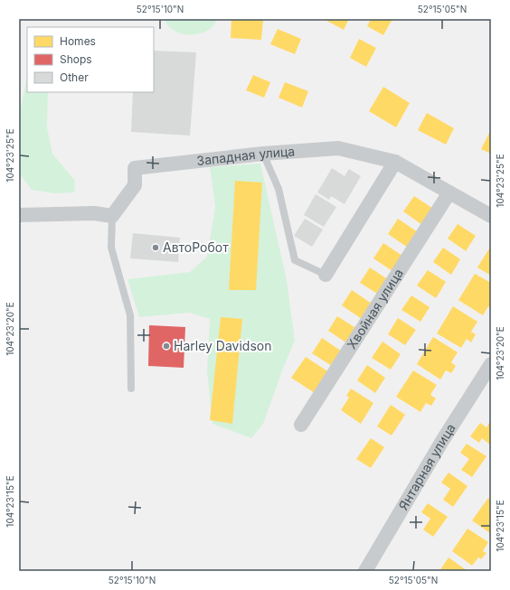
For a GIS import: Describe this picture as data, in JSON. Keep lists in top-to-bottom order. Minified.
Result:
{"streets":{"street":["Западная улица","Хвойная улица","Янтарная улица"]},"crossings":[["Западная улица","Хвойная улица"]],"places":["АвтоРобот","Harley Davidson"],"legend":["Homes","Shops","Other"],"coordinates":["52°15'10\"N","52°15'05\"N","104°23'25\"E","104°23'20\"E","104°23'15\"E"]}
